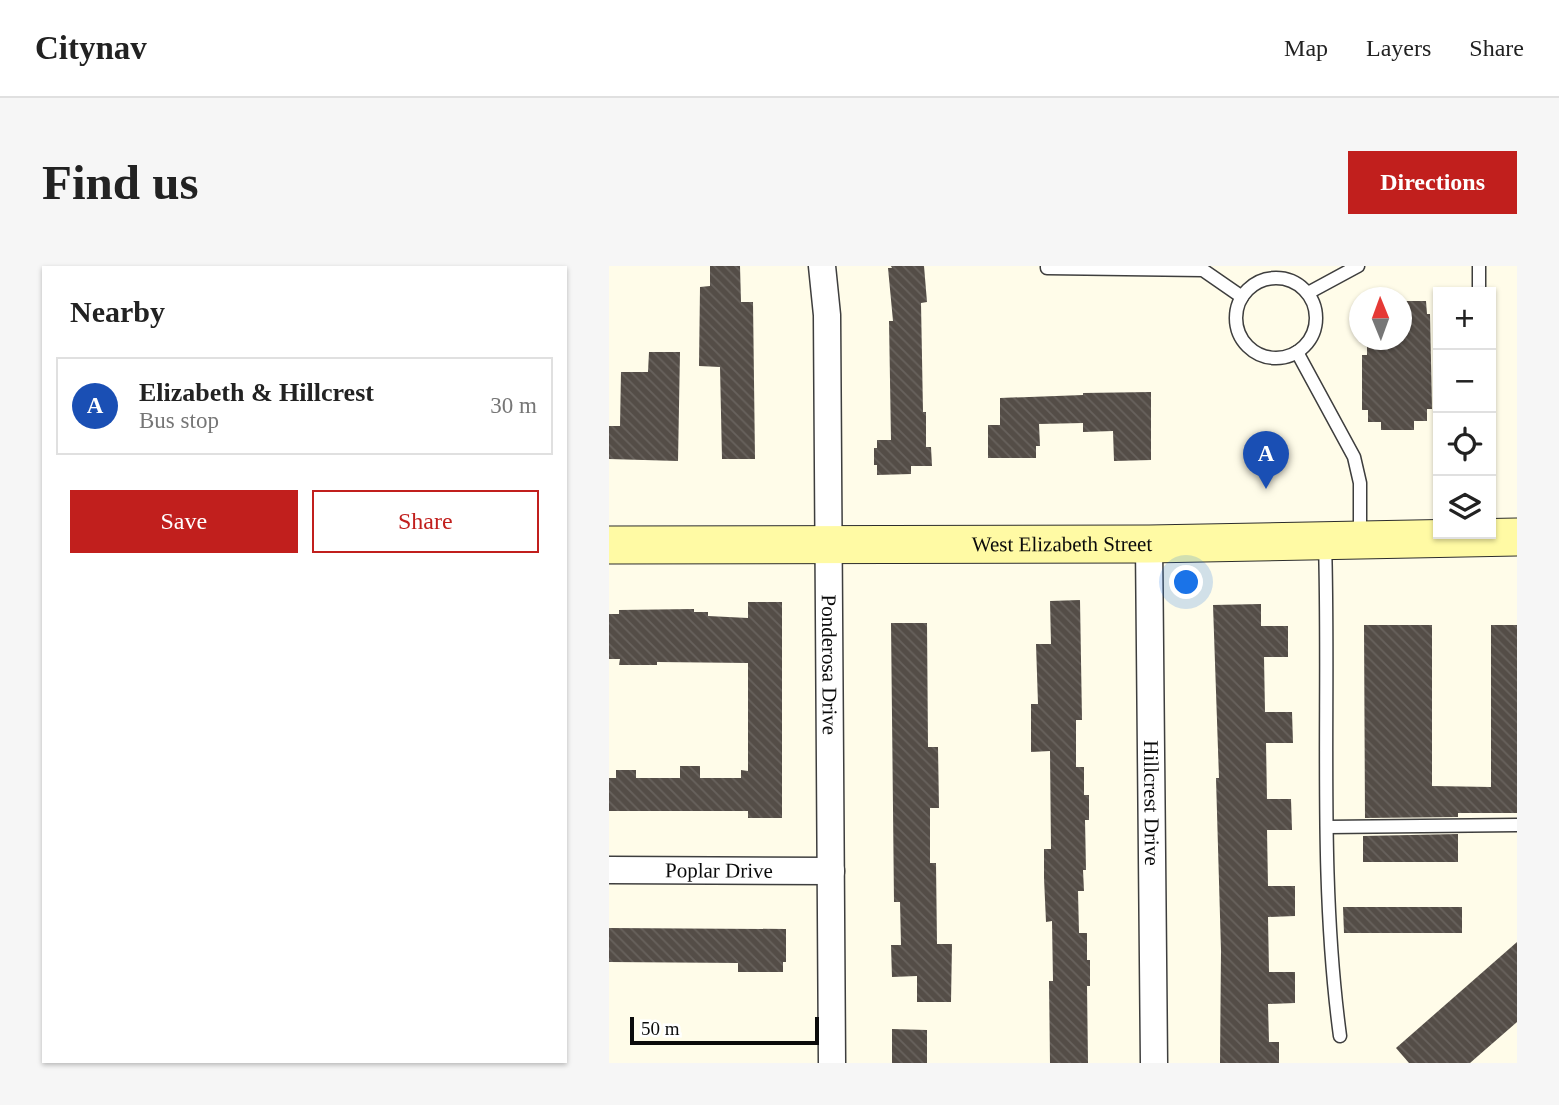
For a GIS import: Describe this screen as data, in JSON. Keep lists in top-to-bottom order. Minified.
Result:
{"streets":{"main road":["West Elizabeth Street"],"street":["Ponderosa Drive","Hillcrest Drive","Poplar Drive"]},"crossings":[["West Elizabeth Street","Ponderosa Drive"],["West Elizabeth Street","Hillcrest Drive"],["Ponderosa Drive","Poplar Drive"]],"scale_bar":"50 m","north":"top","page":{"header":"Citynav","nav":["Map","Layers","Share"],"buttons":["Directions",["Save","Share"]],"title":"Find us","heading":"Nearby","map_buttons":["+","−"],"list":[{"mark":"A","name":"Elizabeth & Hillcrest","note":"Bus stop","value":"30 m"}],"pins":"A","scale":"50 m"}}
